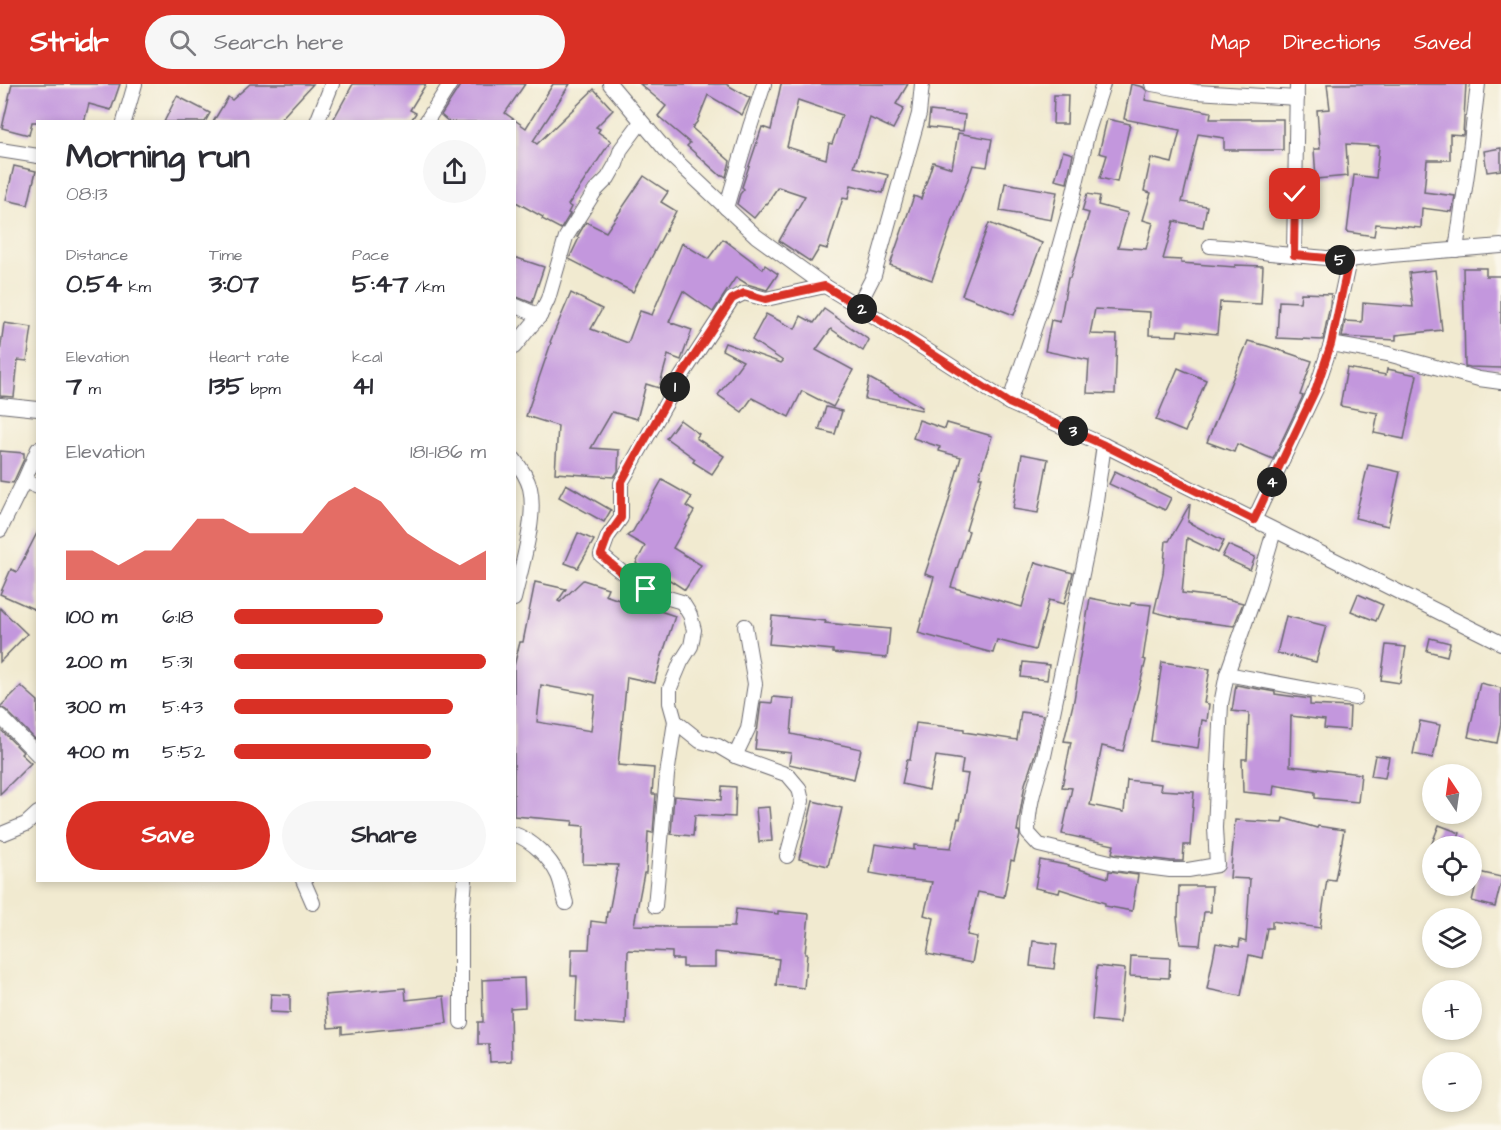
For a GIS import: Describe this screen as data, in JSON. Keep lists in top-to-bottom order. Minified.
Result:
{"north":"top","page":{"header":"Stridr","search":"Search here","nav":["Map","Directions","Saved"],"heading":["Morning run","08:13"],"stats":[["Distance","0.54 km"],["Time","3:07"],["Pace","5:47 /km"],["Elevation","7 m"],["Heart rate","135 bpm"],["kcal","41"]],"pins":["5","2","1","3","4"],"chart":["Elevation","181–186 m"],"list":[{"name":"100 m","note":"6:18"},{"name":"200 m","note":"5:31"},{"name":"300 m","note":"5:43"},{"name":"400 m","note":"5:52"}],"map_buttons":["+","−"],"buttons":["Save","Share"]}}
